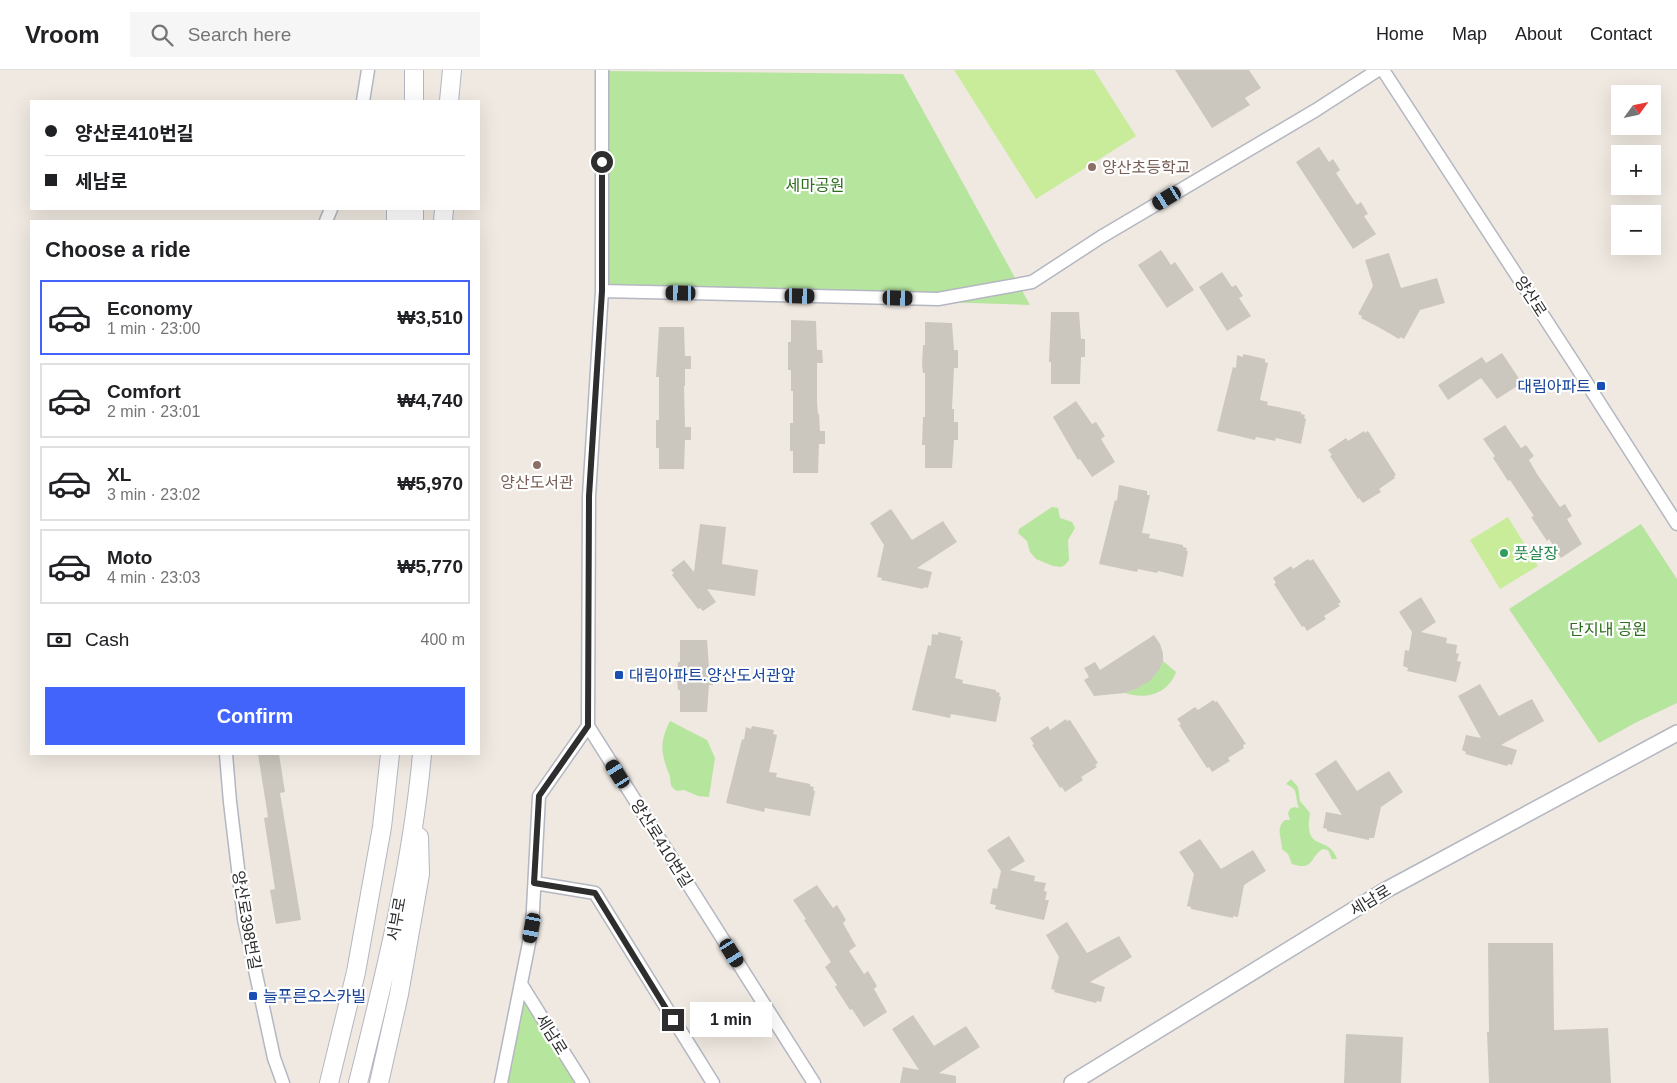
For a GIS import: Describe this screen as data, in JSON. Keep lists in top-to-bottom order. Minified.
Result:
{"streets":{"main road":["서부로"],"street":["양산로","양산로410번길","세남로","양산로398번길"]},"parks":["세마공원","단지내 공원"],"places":{"other":["양산초등학교","양산도서관","풋살장"],"transit":["대림아파트","대림아파트.양산도서관앞","늘푸른오스카빌"]},"north":"top right","page":{"header":"Vroom","search":"Search here","nav":["Home","Map","About","Contact"],"map_buttons":["+","−"],"banner":["양산로410번길","세남로"],"heading":"Choose a ride","list":[{"name":"Economy","note":"1 min · 23:00","value":"₩3,510"},{"name":"Comfort","note":"2 min · 23:01","value":"₩4,740"},{"name":"XL","note":"3 min · 23:02","value":"₩5,970"},{"name":"Moto","note":"4 min · 23:03","value":"₩5,770"}],"pay":["Cash","400 m"],"buttons":"Confirm","bubble":"1 min"}}
